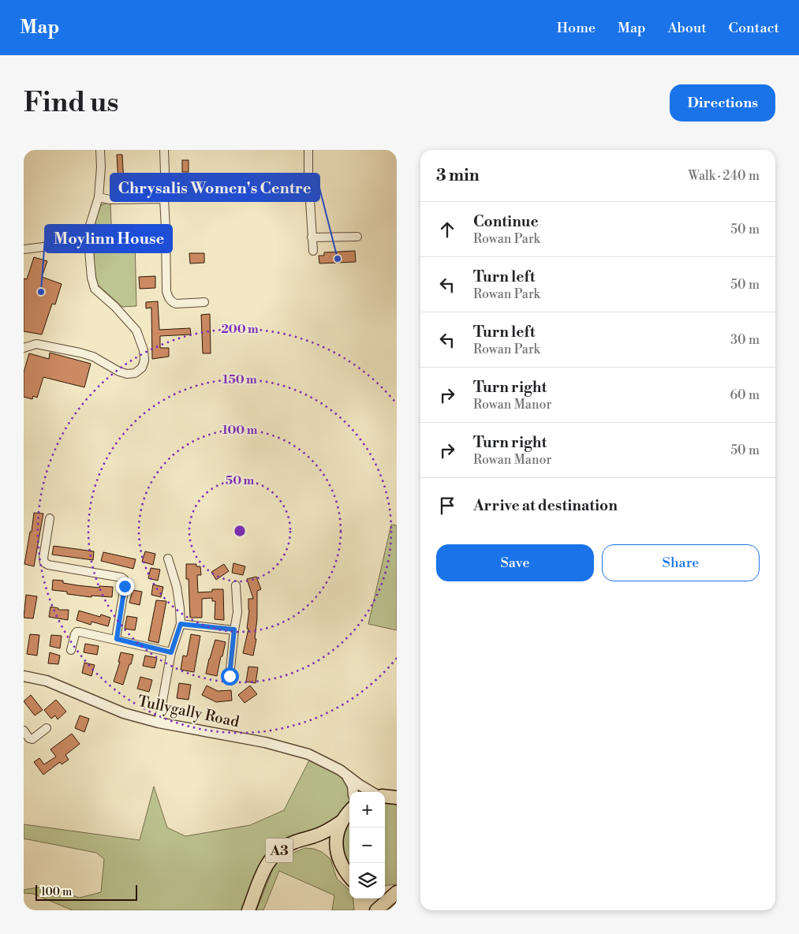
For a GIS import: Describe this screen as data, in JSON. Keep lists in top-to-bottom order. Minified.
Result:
{"streets":{"highway":["A3"],"street":["Tullygally Road"]},"places":["Chrysalis Women's Centre","Moylinn House"],"scale_bar":"100 m","page":{"header":"Map","nav":["Home","Map","About","Contact"],"buttons":["Directions",["Save","Share"]],"title":"Find us","heading":["3 min","Walk · 240 m"],"list":[["Continue","Rowan Park","50 m"],["Turn left","Rowan Park","50 m"],["Turn left","Rowan Park","30 m"],["Turn right","Rowan Manor","60 m"],["Turn right","Rowan Manor","50 m"],"Arrive at destination"],"map_buttons":["+","−"],"scale":"100 m"},"rings":["200 m","150 m","100 m","50 m"]}
